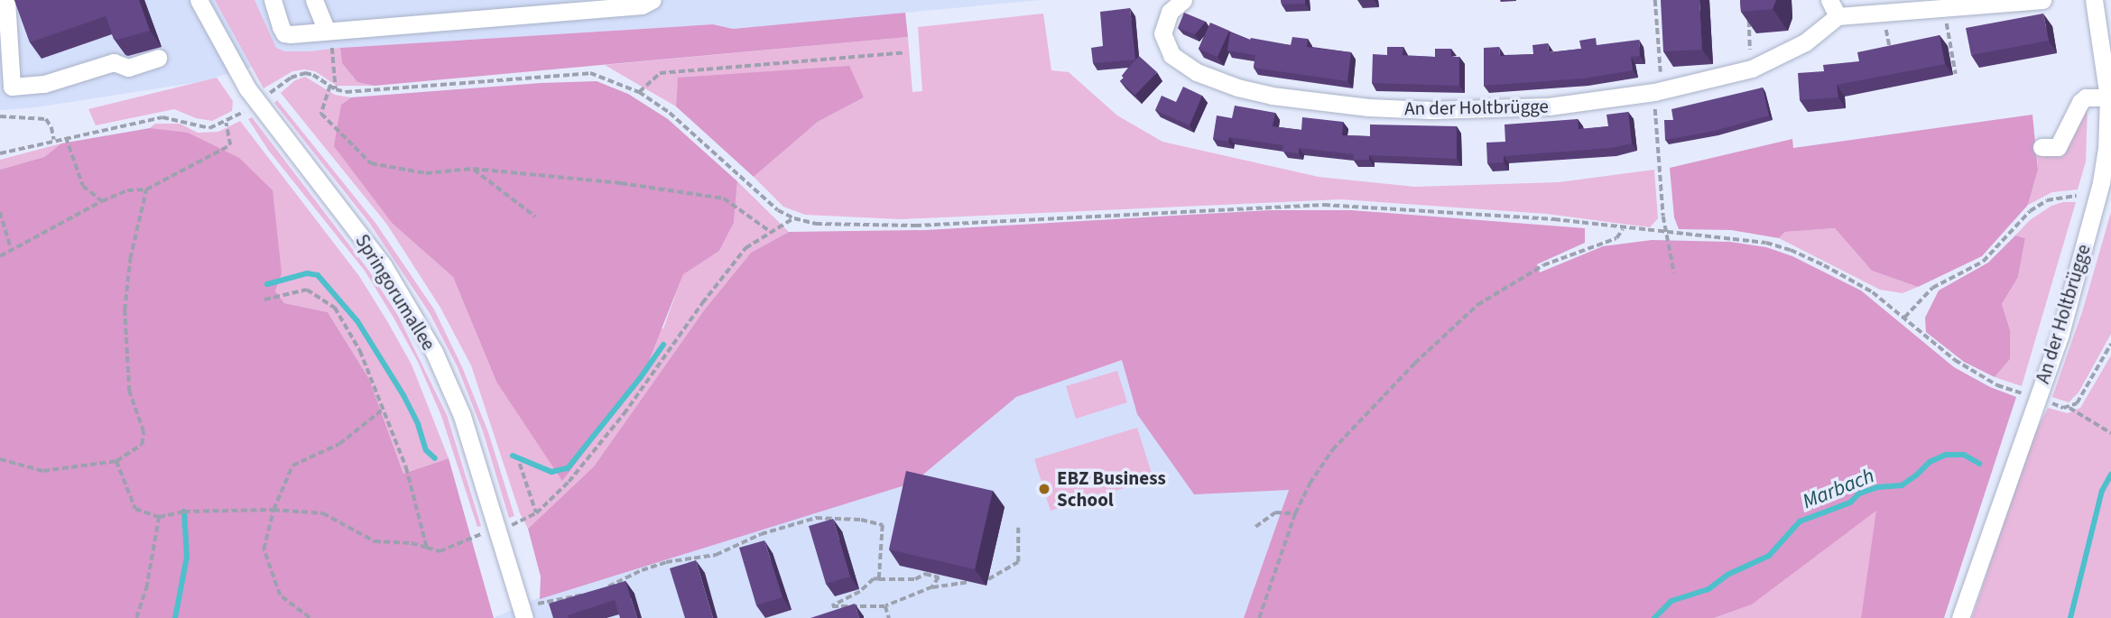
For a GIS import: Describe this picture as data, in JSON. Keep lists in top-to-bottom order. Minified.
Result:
{"streets":{"street":["An der Holtbrügge","Springorumallee"]},"water":["Marbach"],"places":["EBZ Business School"]}
